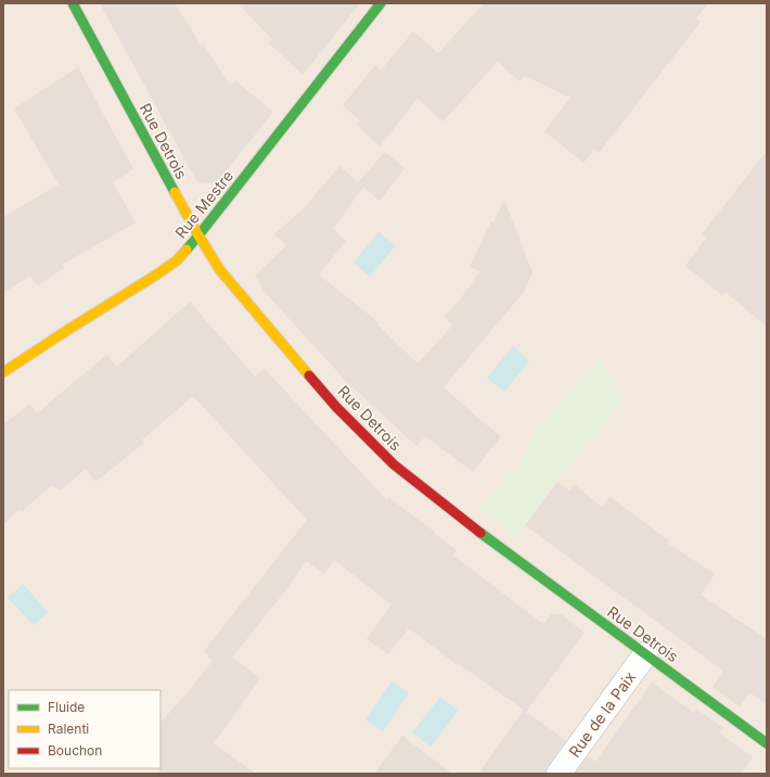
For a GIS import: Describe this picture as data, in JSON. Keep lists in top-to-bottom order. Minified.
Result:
{"streets":{"street":["Rue Detrois","Rue Mestre","Rue de la Paix"]},"crossings":[["Rue Detrois","Rue Mestre"],["Rue Detrois","Rue de la Paix"]],"legend":["Fluide","Ralenti","Bouchon"]}
